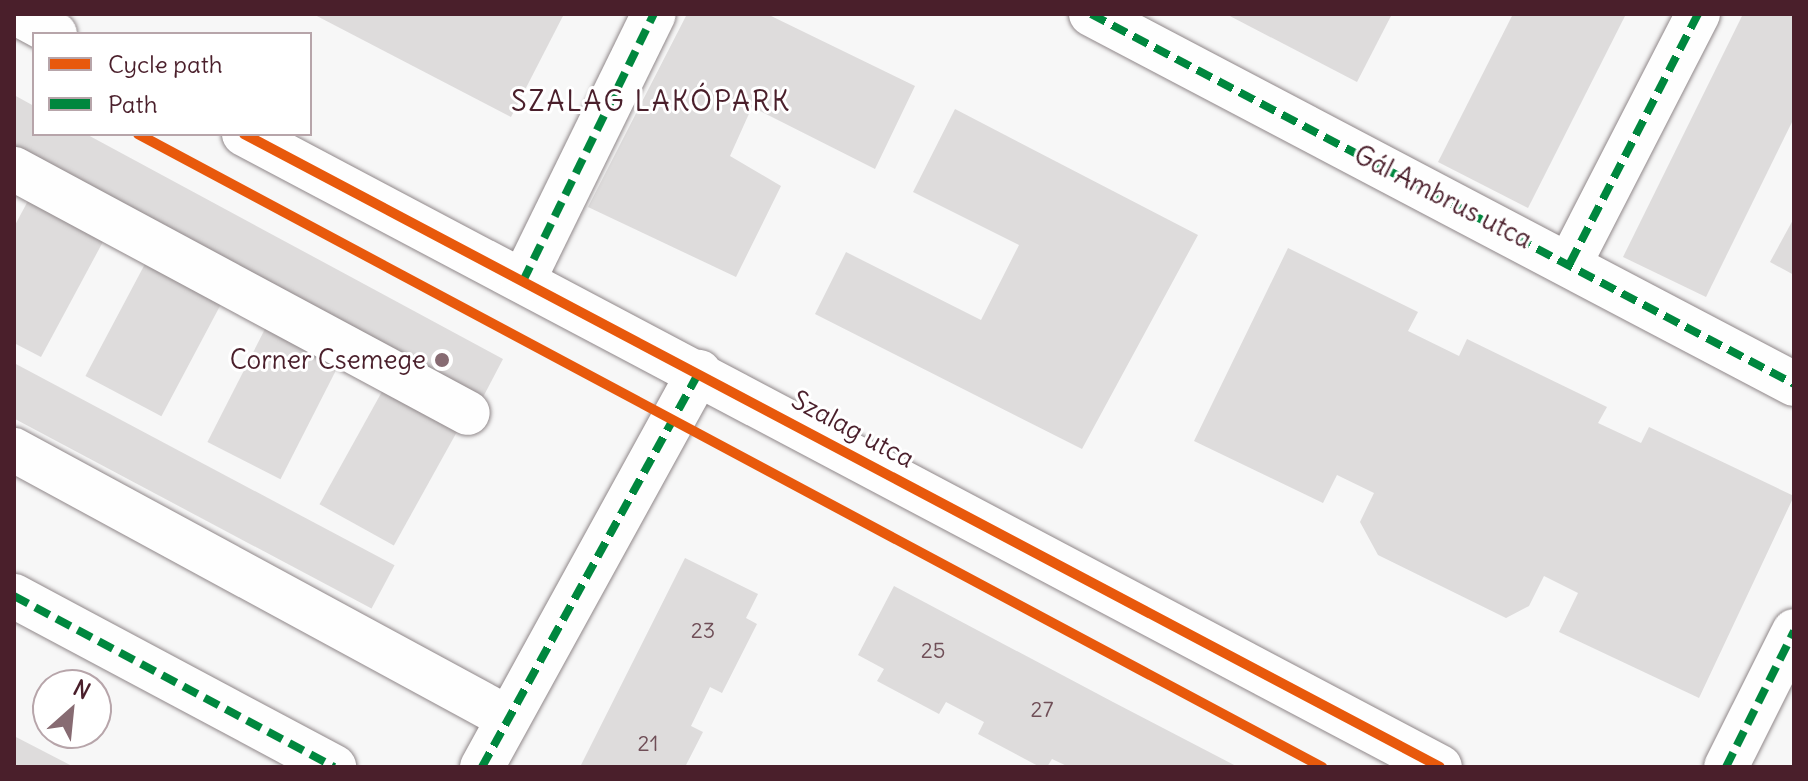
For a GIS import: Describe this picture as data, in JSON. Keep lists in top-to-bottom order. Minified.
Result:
{"streets":{"street":["Gál Ambrus utca","Szalag utca"]},"districts":["SZALAG LAKÓPARK"],"places":["Corner Csemege"],"house_numbers":["23","25","27","21"],"legend":["Cycle path","Path"],"north":"top right"}
